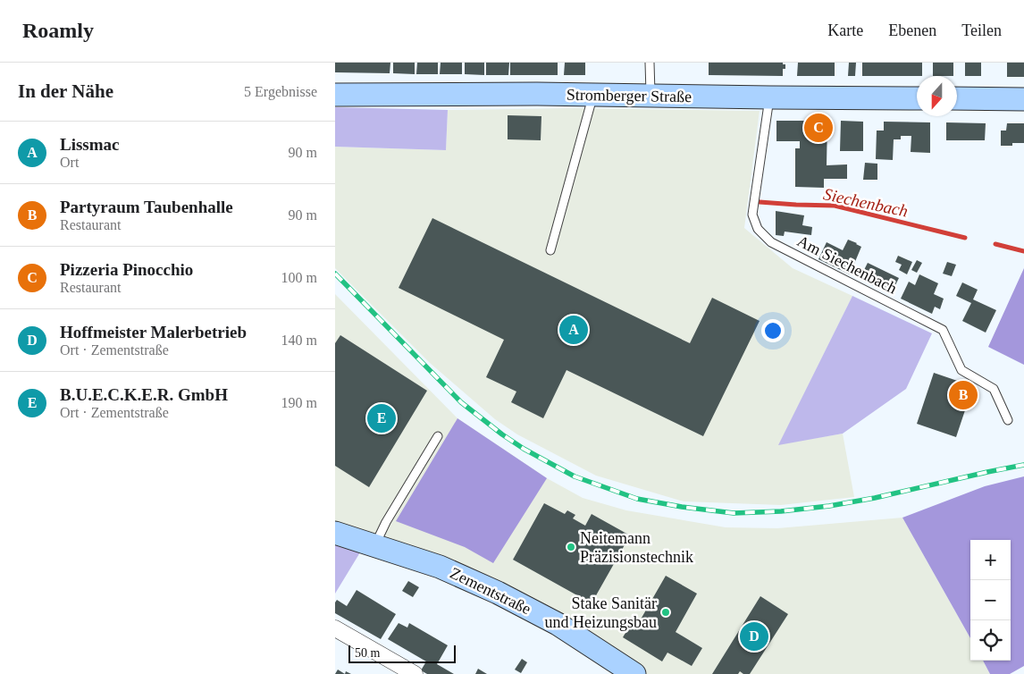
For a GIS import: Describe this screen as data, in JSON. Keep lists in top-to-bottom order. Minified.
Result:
{"streets":{"main road":["Stromberger Straße","Zementstraße"],"lane":["Am Siechenbach"]},"crossings":[["Stromberger Straße","Am Siechenbach"]],"water":["Siechenbach"],"places":["Neitemann Präzisionstechnik","Stake Sanitär und Heizungsbau"],"scale_bar":"50 m","north":"bottom","page":{"header":"Roamly","nav":["Karte","Ebenen","Teilen"],"heading":["In der Nähe","5 Ergebnisse"],"pins":["C","A","B","E","D"],"list":[{"mark":"A","name":"Lissmac","note":"Ort","value":"90 m"},{"mark":"B","name":"Partyraum Taubenhalle","note":"Restaurant","value":"90 m"},{"mark":"C","name":"Pizzeria Pinocchio","note":"Restaurant","value":"100 m"},{"mark":"D","name":"Hoffmeister Malerbetrieb","note":"Ort · Zementstraße","value":"140 m"},{"mark":"E","name":"B.U.E.C.K.E.R. GmbH","note":"Ort · Zementstraße","value":"190 m"}],"map_buttons":["+","−"],"scale":"50 m"}}
